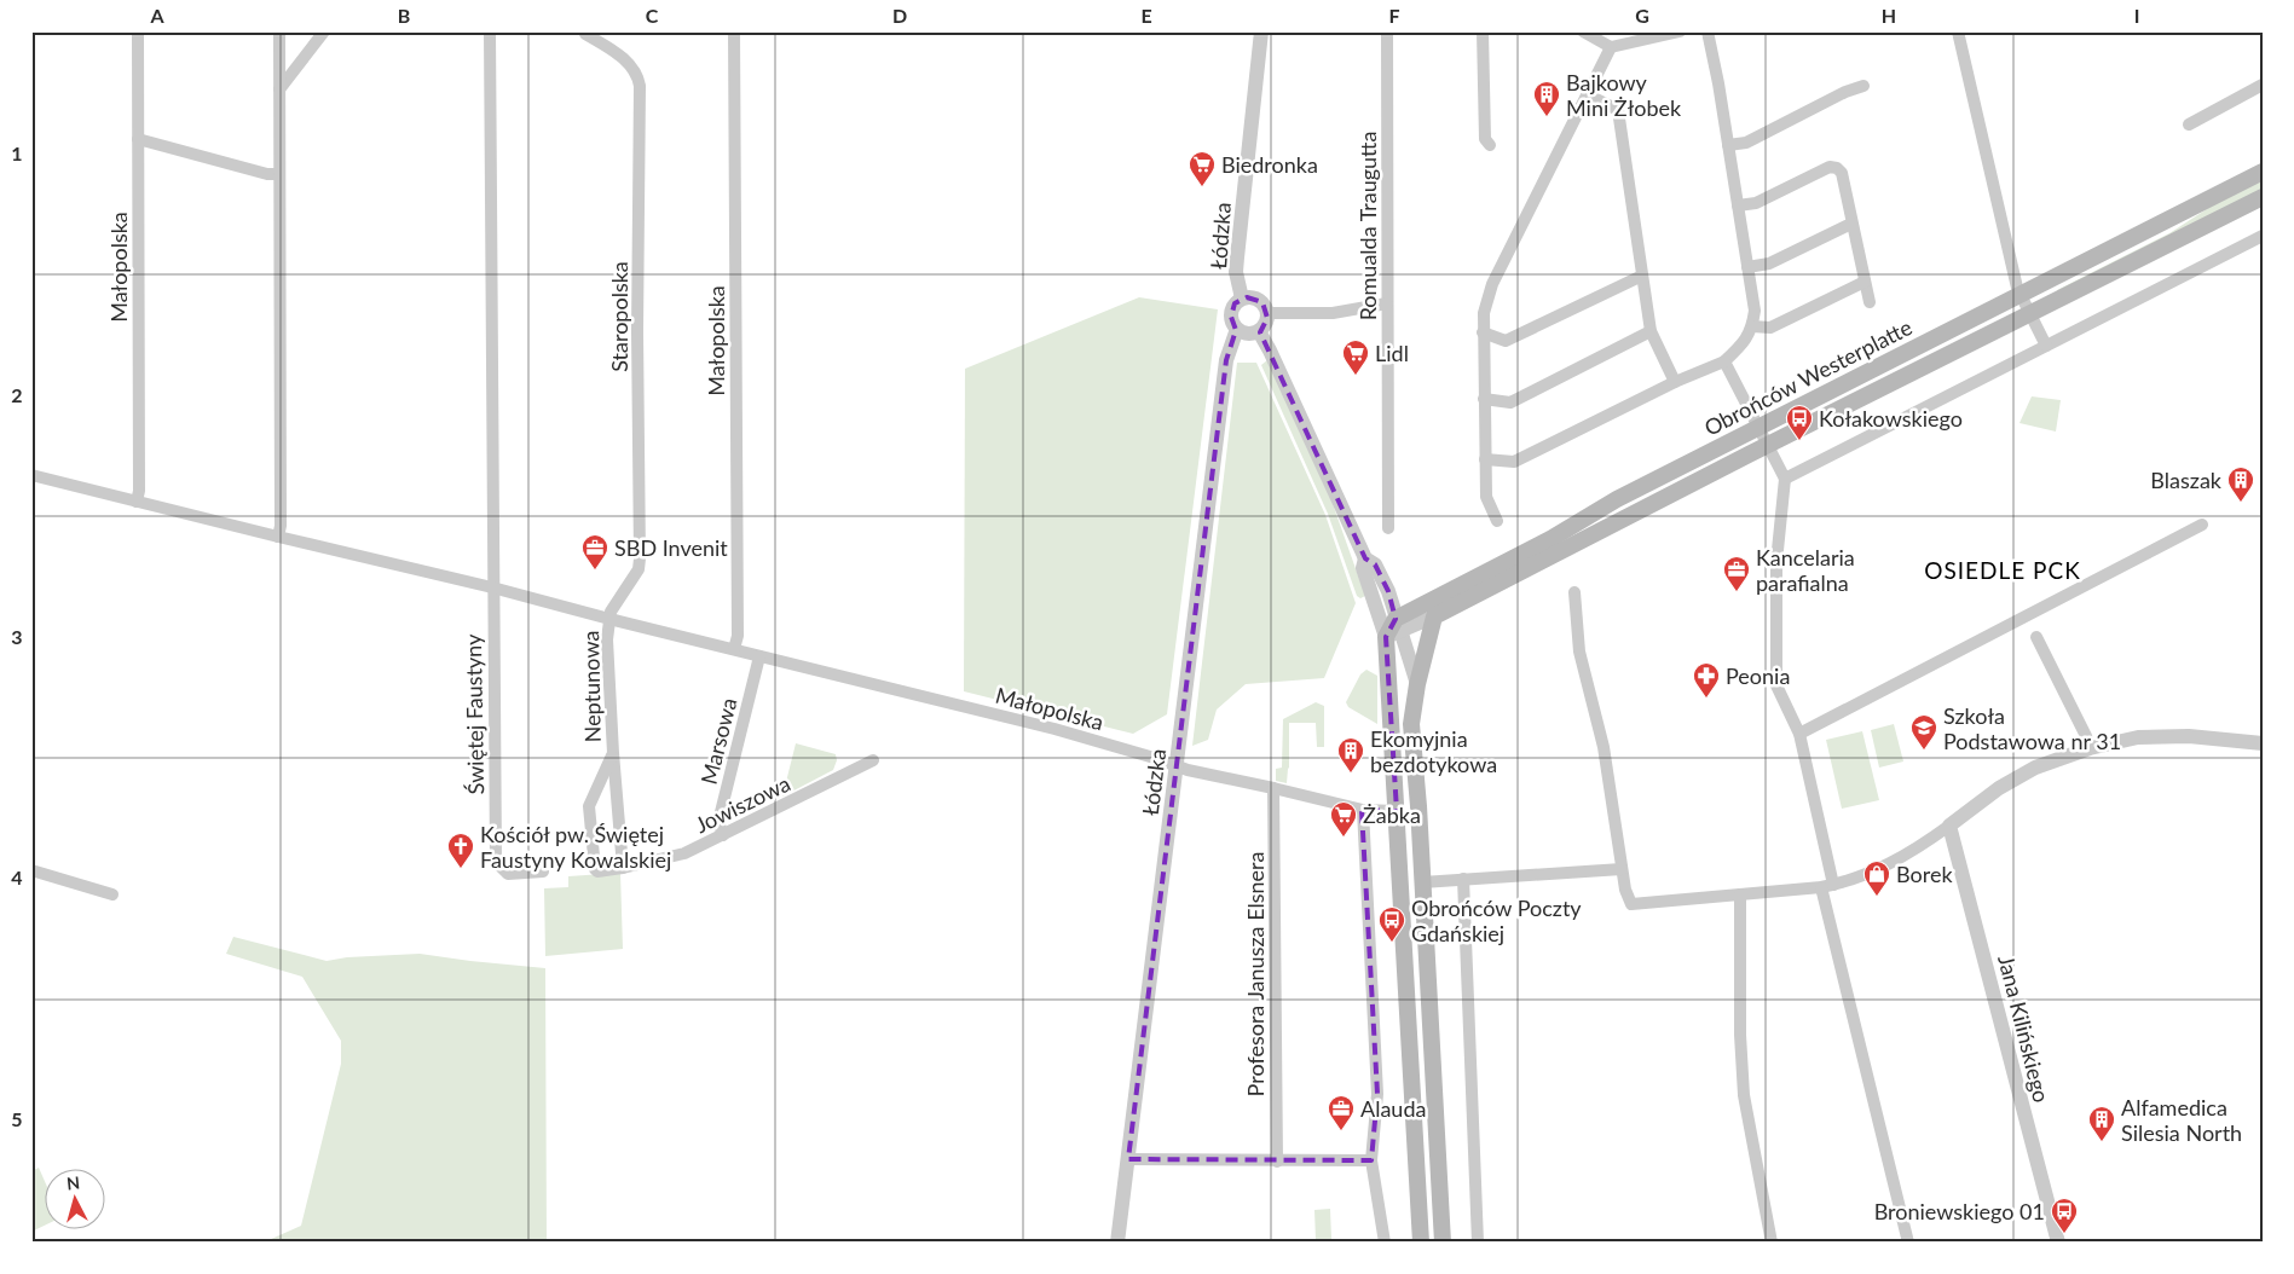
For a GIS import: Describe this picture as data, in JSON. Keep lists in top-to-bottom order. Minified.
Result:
{"streets":{"main road":["Obrońców Westerplatte"],"street":["Romualda Traugutta","Łódzka","Małopolska","Staropolska","Neptunowa","Świętej Faustyny","Marsowa","Jowiszowa","Profesora Janusza Elsnera","Jana Kilińskiego"]},"crossings":[["Łódzka","Małopolska"],["Małopolska","Staropolska"],["Małopolska","Neptunowa"],["Małopolska","Świętej Faustyny"],["Małopolska","Marsowa"],["Małopolska","Profesora Janusza Elsnera"],["Staropolska","Neptunowa"],["Neptunowa","Jowiszowa"],["Marsowa","Jowiszowa"]],"districts":["OSIEDLE PCK"],"places":{"building":["Bajkowy Mini Żłobek","Blaszak","Ekomyjnia bezdotykowa","Alfamedica Silesia North"],"supermarket":["Biedronka","Lidl","Żabka"],"bus stop":["Kołakowskiego","Obrońców Poczty Gdańskiej","Broniewskiego 01"],"office":["SBD Invenit","Kancelaria parafialna","Alauda"],"pharmacy":["Peonia"],"school or university":["Szkoła Podstawowa nr 31"],"church":["Kościół pw. Świętej Faustyny Kowalskiej"],"shop":["Borek"]},"north":"top","grid":{"columns":["A","B","C","D","E","F","G","H","I"],"rows":["1","2","3","4","5"]}}
